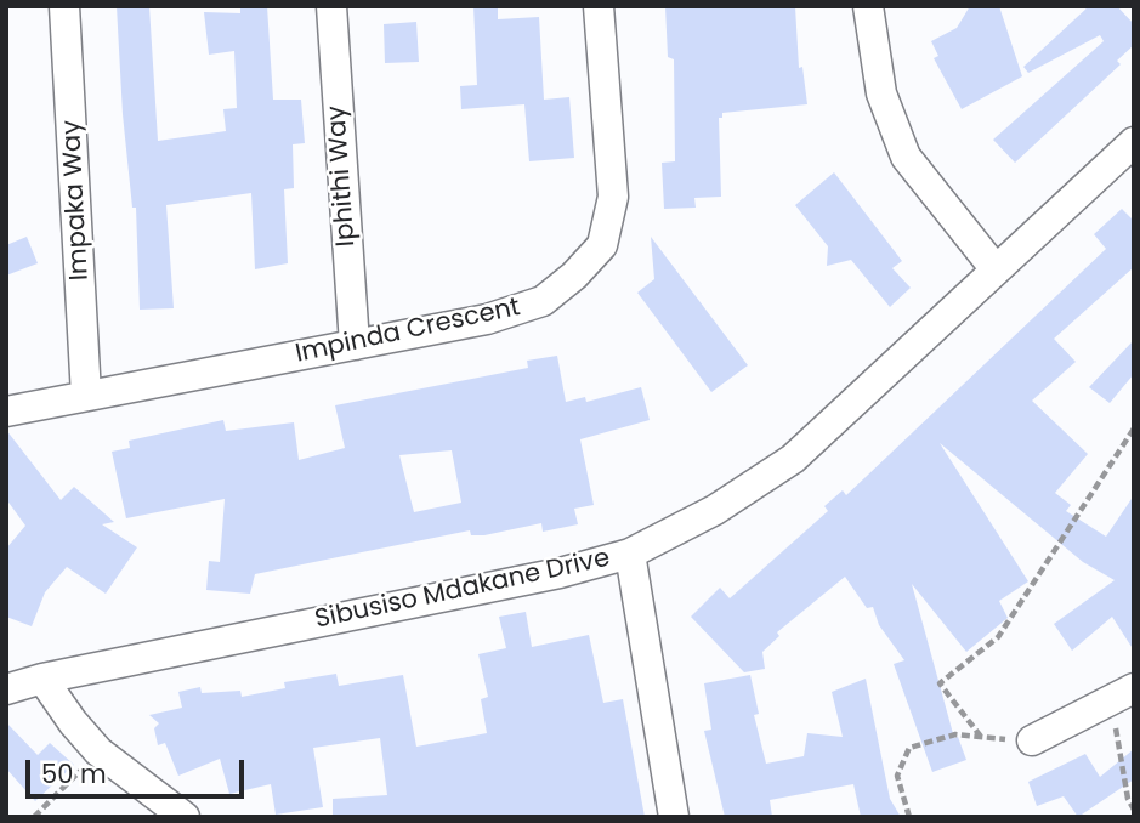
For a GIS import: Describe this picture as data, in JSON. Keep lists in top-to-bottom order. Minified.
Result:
{"streets":{"street":["Iphithi Way","Impaka Way","Impinda Crescent","Sibusiso Mdakane Drive"]},"crossings":[["Iphithi Way","Impinda Crescent"],["Impaka Way","Impinda Crescent"]],"scale_bar":"50 m"}
